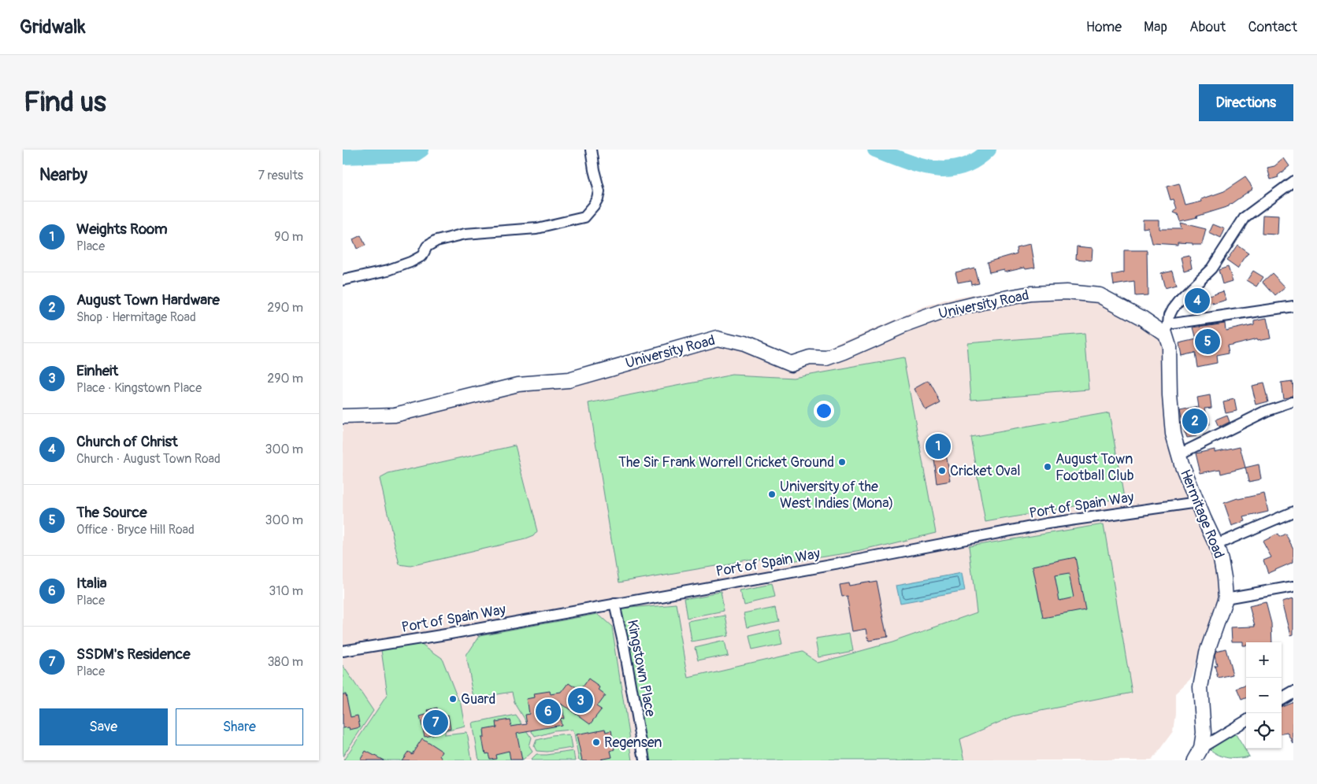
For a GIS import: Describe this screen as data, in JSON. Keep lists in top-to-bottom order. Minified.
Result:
{"streets":{"street":["University Road","Port of Spain Way","Hermitage Road","Kingstown Place"]},"crossings":[["University Road","Hermitage Road"],["Port of Spain Way","Hermitage Road"],["Port of Spain Way","Kingstown Place"]],"places":["The Sir Frank Worrell Cricket Ground","August Town Football Club","Cricket Oval","University of the West Indies (Mona)","Guard","Regensen"],"page":{"header":"Gridwalk","nav":["Home","Map","About","Contact"],"buttons":["Directions",["Save","Share"]],"title":"Find us","heading":["Nearby","7 results"],"list":[{"mark":"1","name":"Weights Room","note":"Place","value":"90 m"},{"mark":"2","name":"August Town Hardware","note":"Shop · Hermitage Road","value":"290 m"},{"mark":"3","name":"Einheit","note":"Place · Kingstown Place","value":"290 m"},{"mark":"4","name":"Church of Christ","note":"Church · August Town Road","value":"300 m"},{"mark":"5","name":"The Source","note":"Office · Bryce Hill Road","value":"300 m"},{"mark":"6","name":"Italia","note":"Place","value":"310 m"},{"mark":"7","name":"SSDM's Residence","note":"Place","value":"380 m"}],"pins":["4","5","2","1","3","6","7"],"map_buttons":["+","−"]}}
